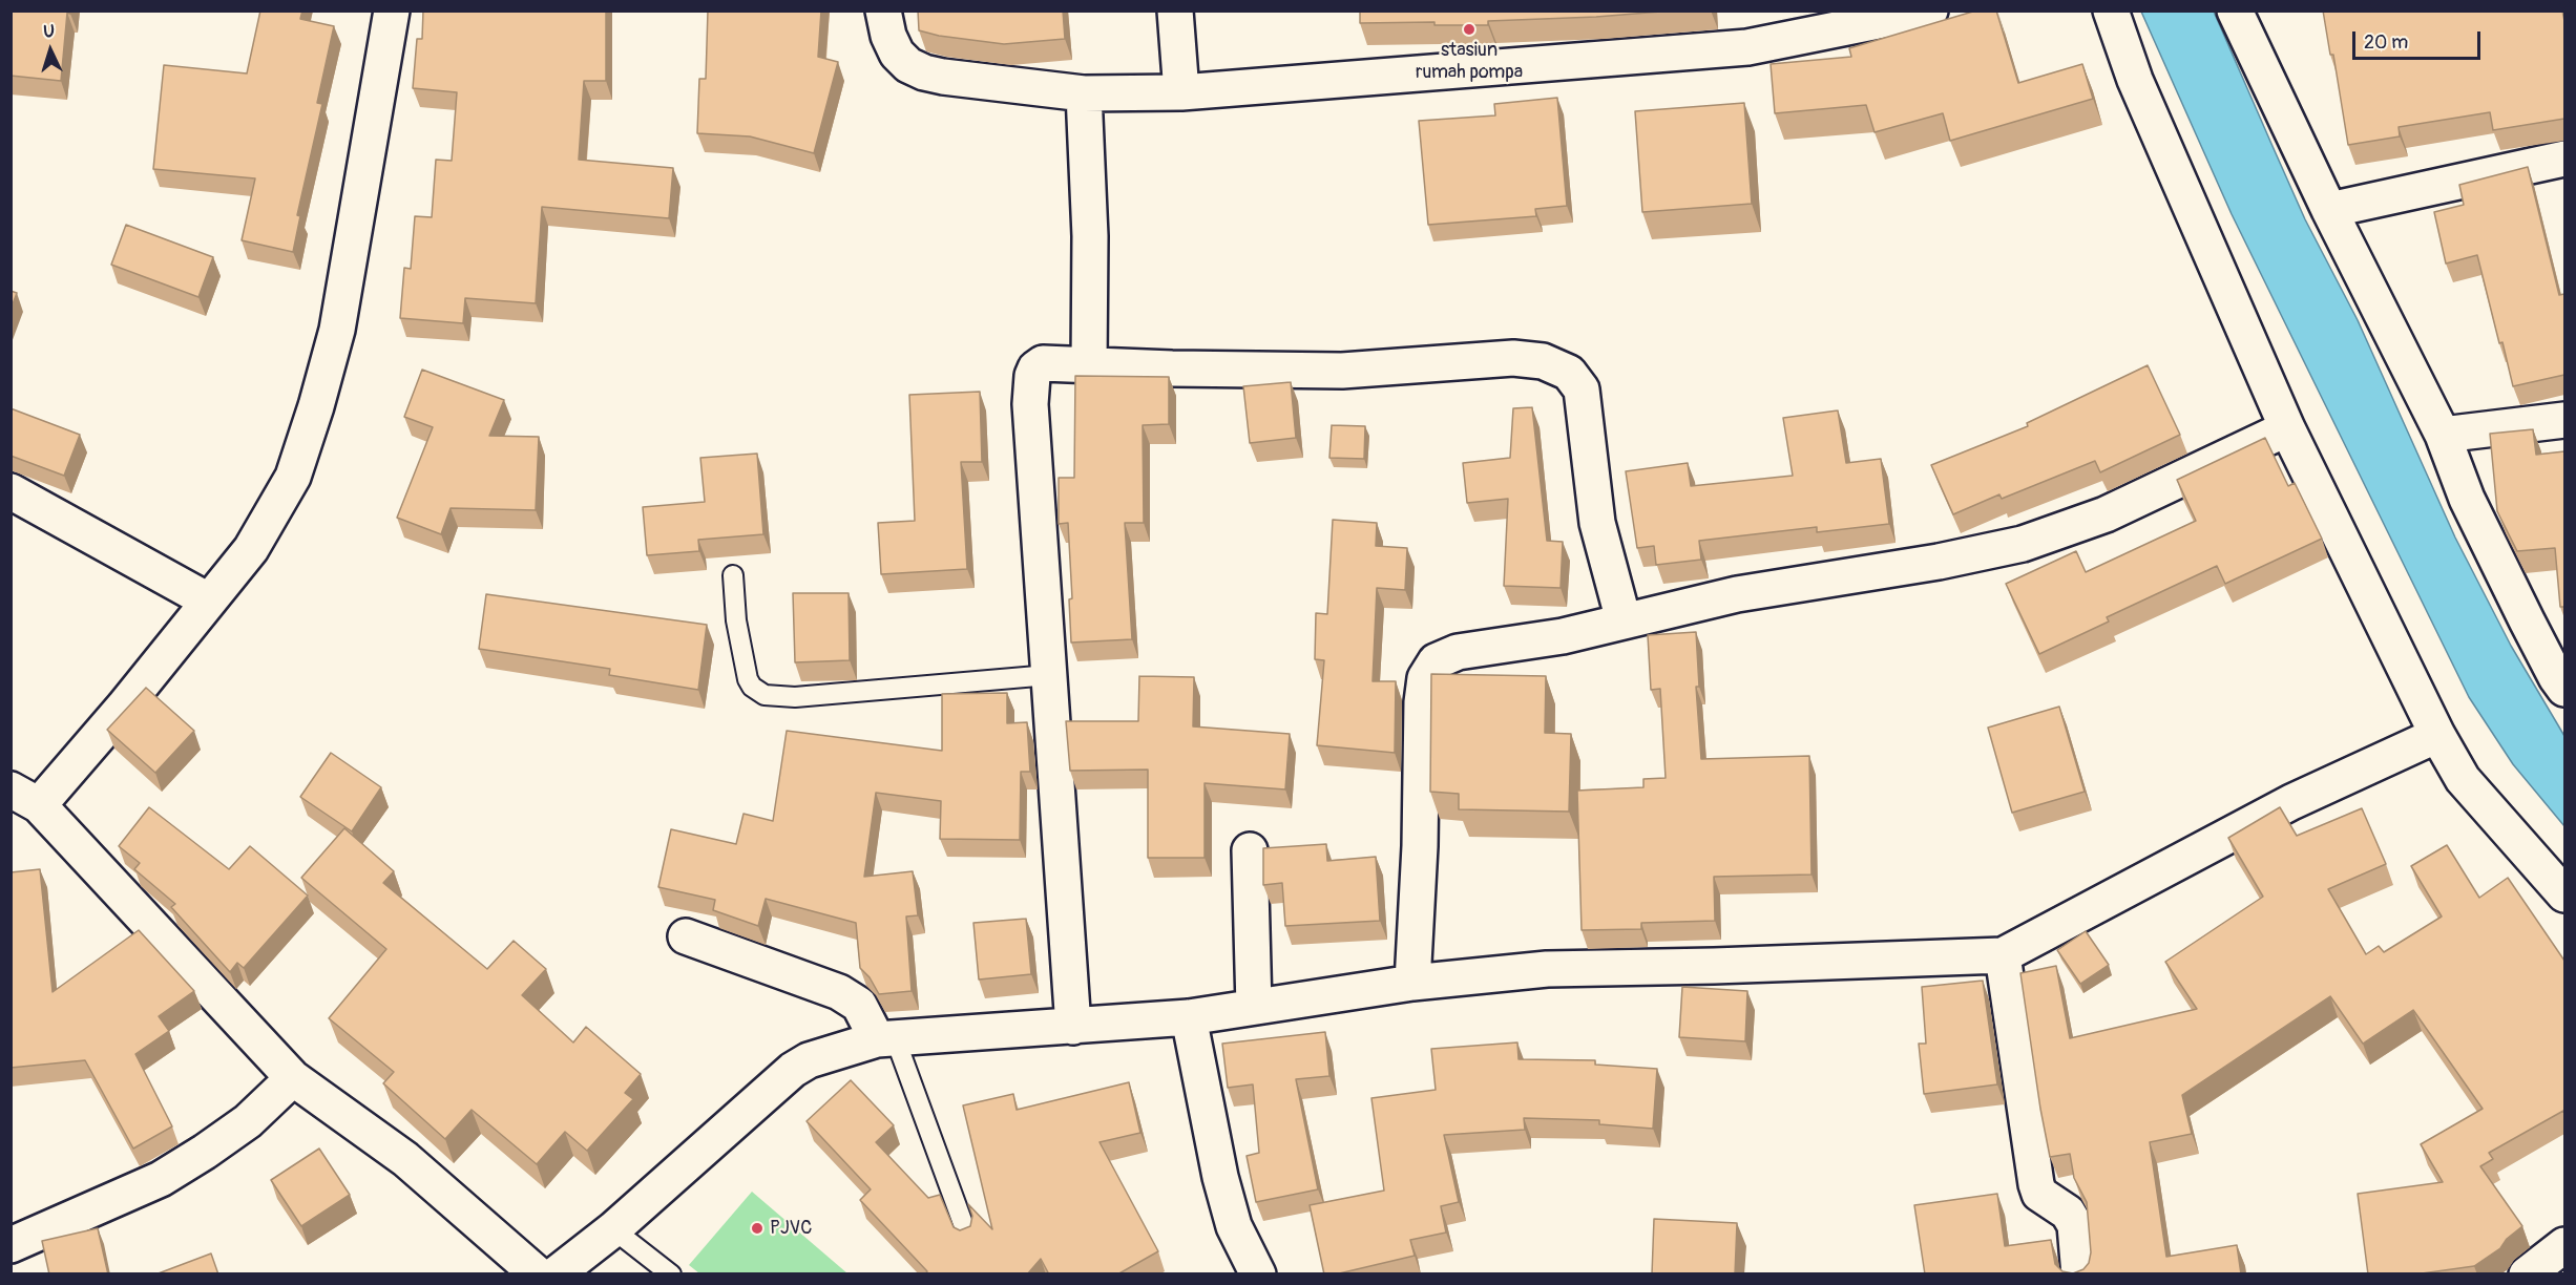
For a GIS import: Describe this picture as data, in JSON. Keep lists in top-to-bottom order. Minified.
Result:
{"places":["stasiun rumah pompa","PJVC"],"scale_bar":"20 m","north":"top"}
